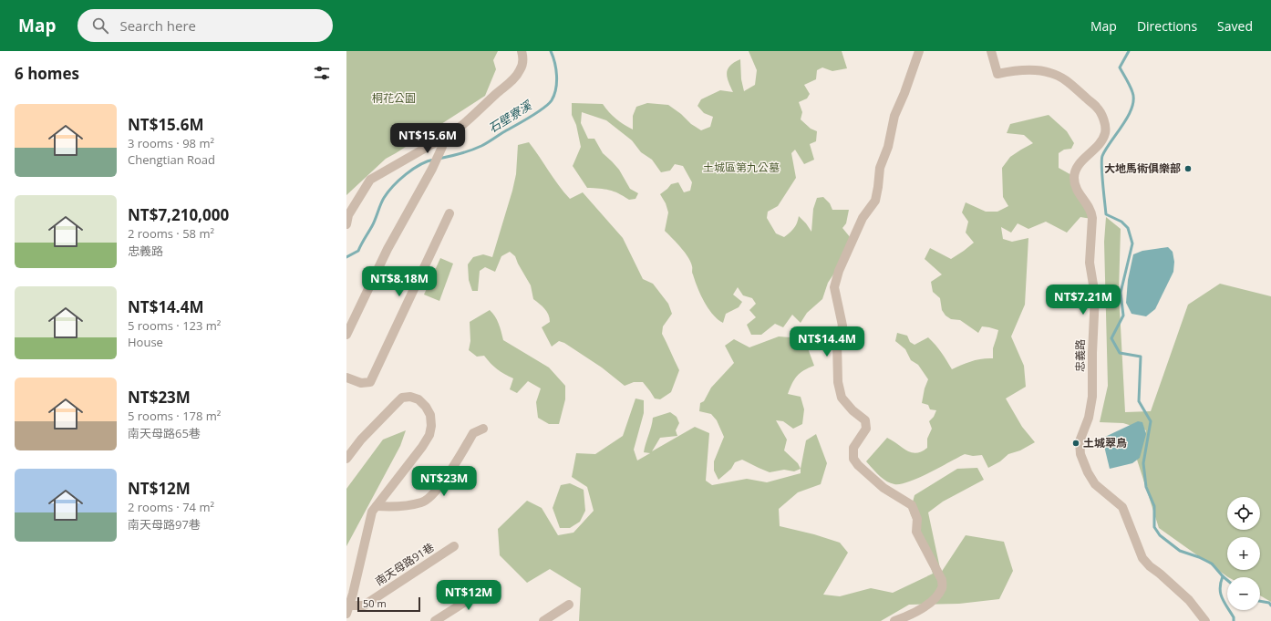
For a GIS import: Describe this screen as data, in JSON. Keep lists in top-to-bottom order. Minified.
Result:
{"streets":{"street":["忠義路","南天母路91巷"]},"water":["石壁寮溪"],"parks":["桐花公園","土城區第九公墓"],"places":["大地馬術俱樂部","土城翠鳥"],"scale_bar":"50 m","page":{"header":"Map","search":"Search here","nav":["Map","Directions","Saved"],"heading":"6 homes","list":[{"name":"NT$15.6M","note":"3 rooms · 98 m² · Chengtian Road"},{"name":"NT$7,210,000","note":"2 rooms · 58 m² · 忠義路"},{"name":"NT$14.4M","note":"5 rooms · 123 m² · House"},{"name":"NT$23M","note":"5 rooms · 178 m² · 南天母路65巷"},{"name":"NT$12M","note":"2 rooms · 74 m² · 南天母路97巷"}],"price":["NT$15.6M","NT$8.18M","NT$7.21M","NT$14.4M","NT$23M","NT$12M"],"map_buttons":["+","−"],"scale":"50 m"}}
